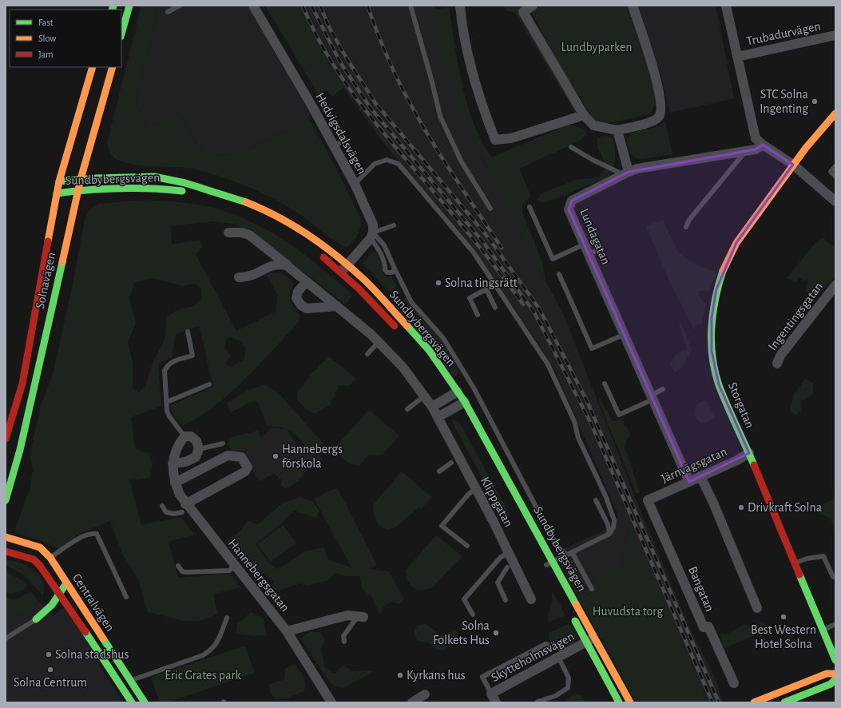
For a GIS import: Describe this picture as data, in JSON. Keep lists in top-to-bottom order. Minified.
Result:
{"streets":{"main road":["Sundbybergsvägen","Solnavägen","Storgatan","Centralvägen"],"street":["Trubadurvägen","Hedvigsdalsvägen","Lundagatan","Ingentingsgatan","Järnvägsgatan","Klippgatan","Hannebergsgatan","Bangatan","Skytteholmsvägen"]},"crossings":[["Sundbybergsvägen","Solnavägen"],["Sundbybergsvägen","Skytteholmsvägen"],["Lundagatan","Järnvägsgatan"],["Storgatan","Järnvägsgatan"],["Järnvägsgatan","Bangatan"]],"parks":["Lundbyparken","Huvudsta torg","Eric Grates park"],"places":["STC Solna Ingenting","Solna tingsrätt","Hannebergs förskola","Drivkraft Solna","Best Western Hotel Solna","Solna Folkets Hus","Solna stadshus","Solna Centrum","Kyrkans hus"],"legend":["Fast","Slow","Jam"]}
